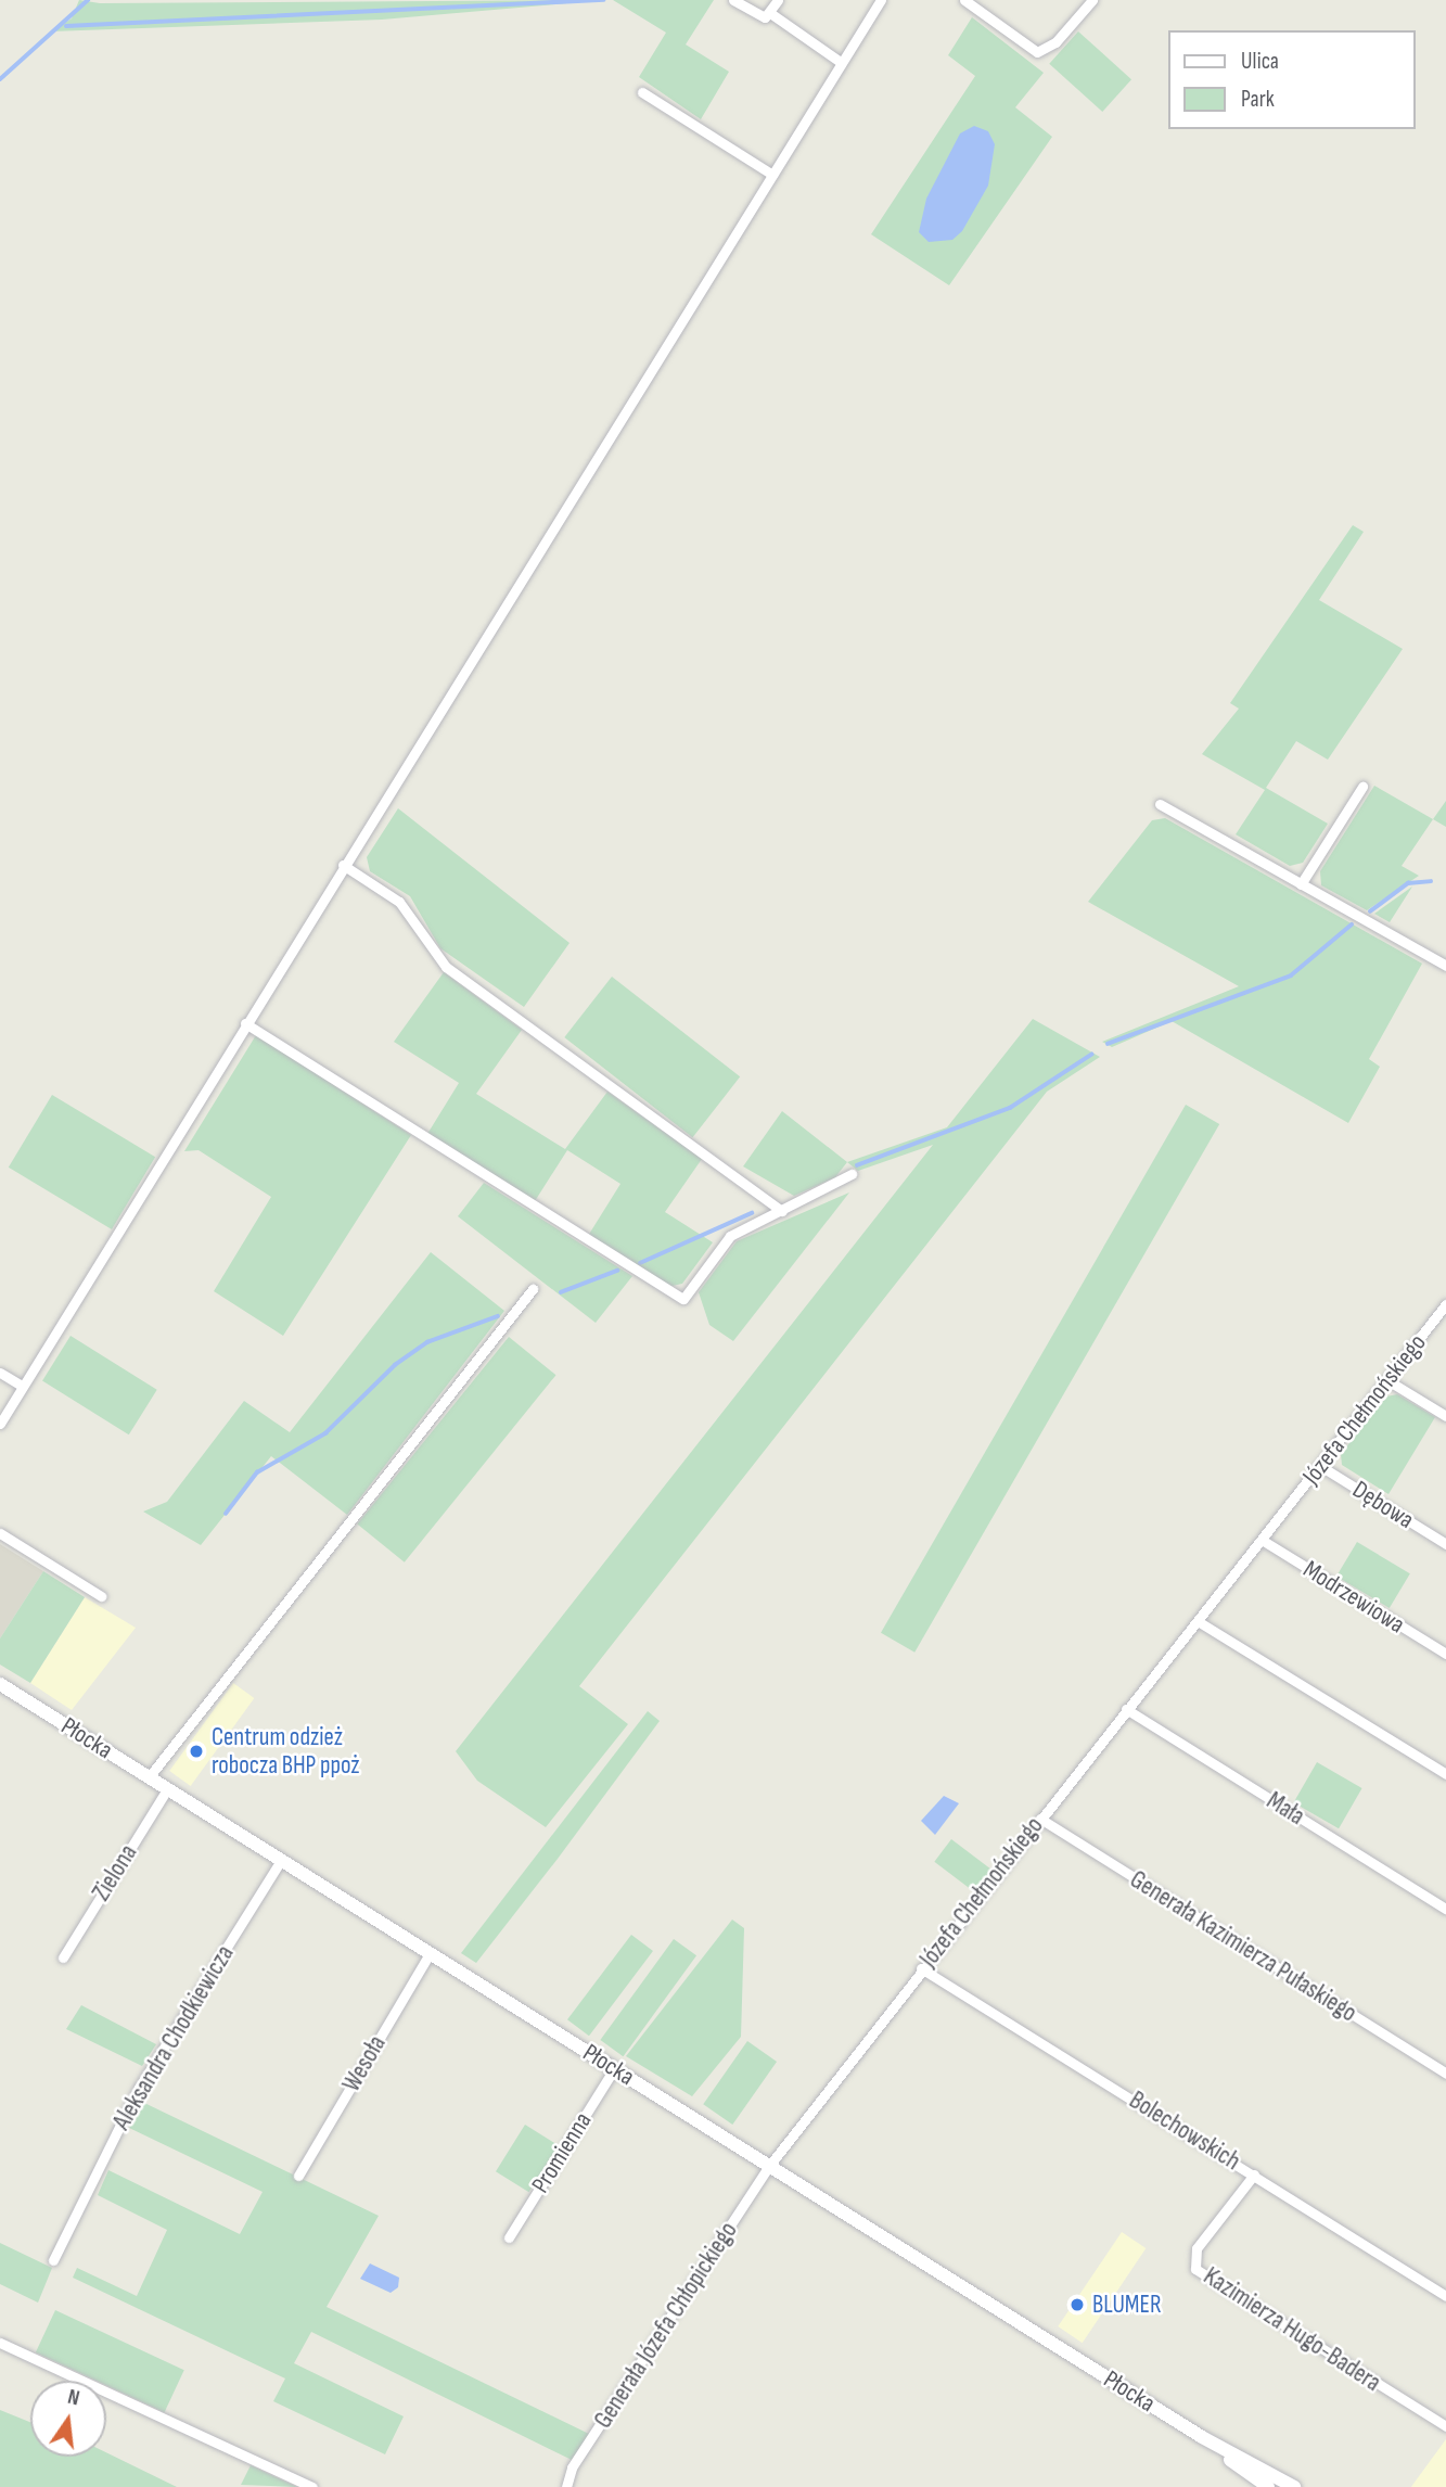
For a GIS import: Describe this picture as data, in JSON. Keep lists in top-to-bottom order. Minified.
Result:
{"streets":{"street":["Józefa Chełmońskiego","Dębowa","Modrzewiowa","Płocka","Mała","Zielona","Generała Kazimierza Pułaskiego","Aleksandra Chodkiewicza","Wesoła","Bolechowskich","Promienna","Generała Józefa Chłopickiego","Kazimierza Hugo-Badera"]},"crossings":[["Józefa Chełmońskiego","Dębowa"],["Józefa Chełmońskiego","Modrzewiowa"],["Józefa Chełmońskiego","Płocka"],["Józefa Chełmońskiego","Mała"],["Józefa Chełmońskiego","Generała Kazimierza Pułaskiego"],["Józefa Chełmońskiego","Bolechowskich"],["Józefa Chełmońskiego","Generała Józefa Chłopickiego"],["Płocka","Zielona"],["Płocka","Aleksandra Chodkiewicza"],["Płocka","Wesoła"],["Płocka","Promienna"],["Płocka","Generała Józefa Chłopickiego"],["Bolechowskich","Kazimierza Hugo-Badera"]],"places":["Centrum odzież robocza BHP ppoż","BLUMER"],"legend":["Ulica","Park"],"north":"top"}
